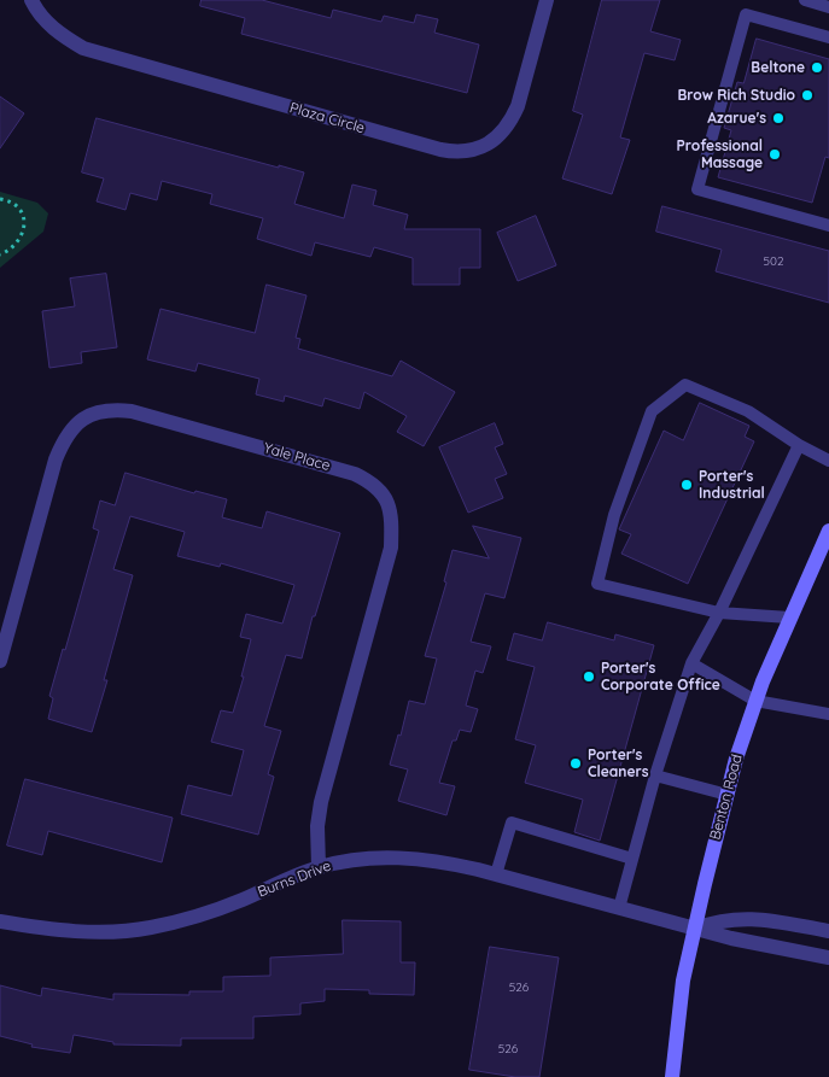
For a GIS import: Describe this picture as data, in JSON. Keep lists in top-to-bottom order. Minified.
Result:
{"streets":{"main road":["Benton Road"],"street":["Plaza Circle","Yale Place","Burns Drive"]},"crossings":[["Yale Place","Burns Drive"],["Benton Road","Burns Drive"]],"places":["Beltone","Brow Rich Studio","Azarue's","Professional Massage","Porter's Industrial","Porter's Corporate Office","Porter's Cleaners"],"house_numbers":["502","526","526"]}
